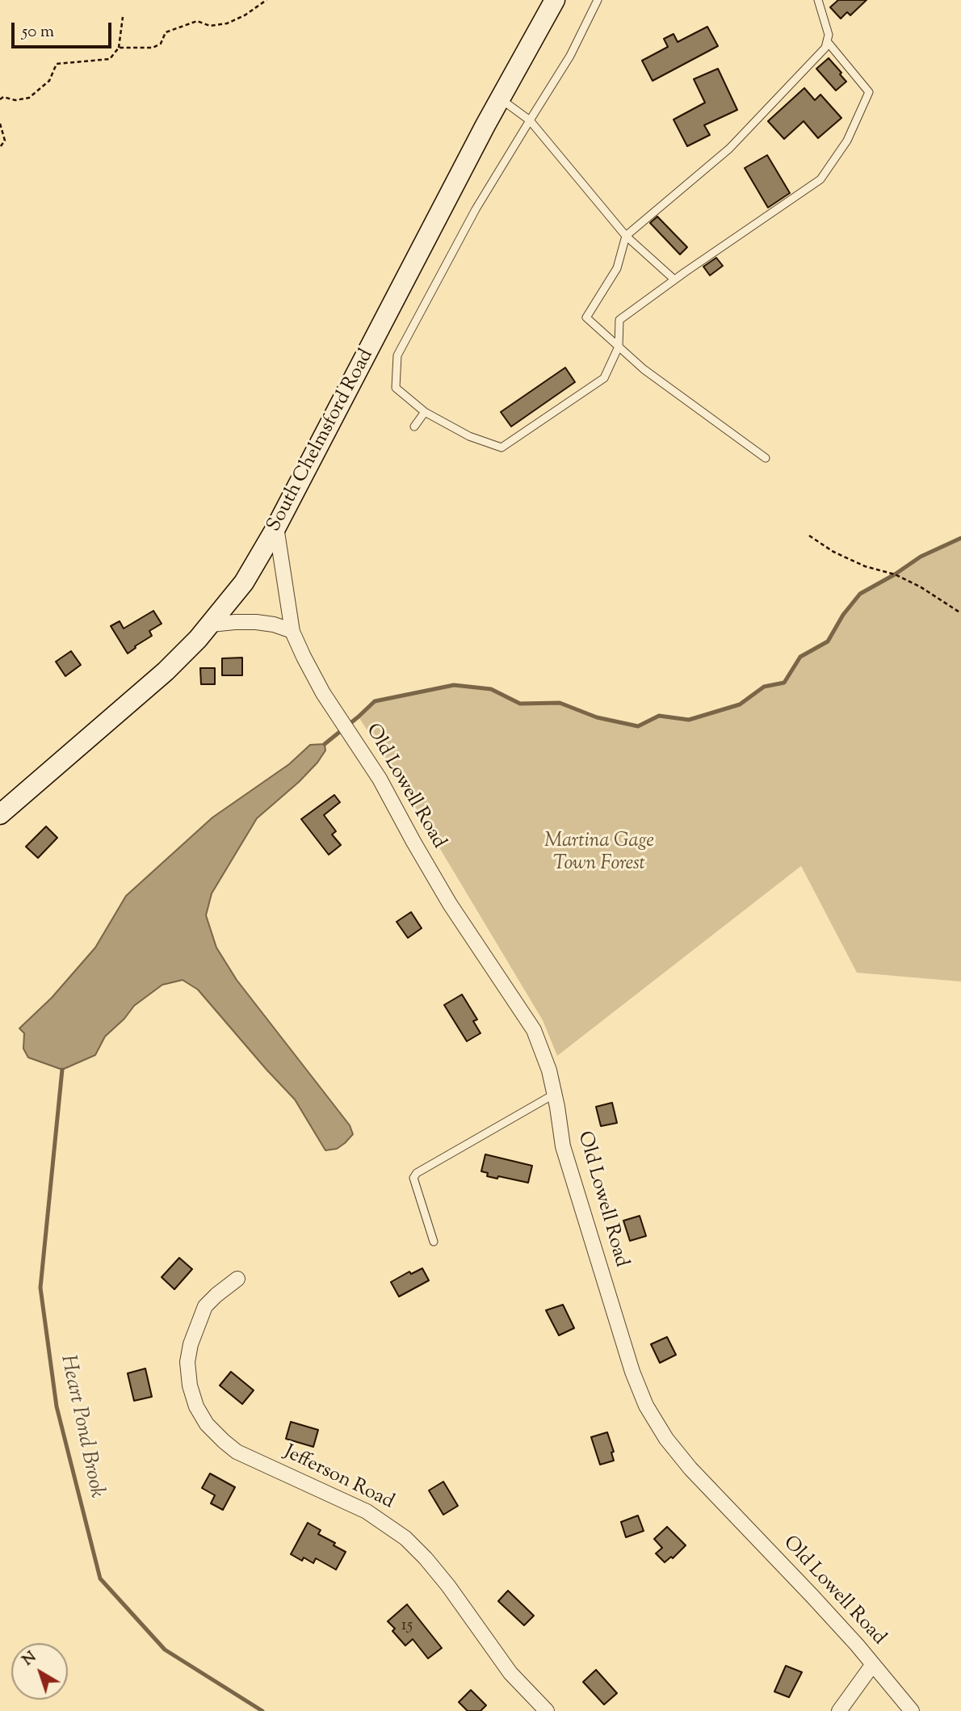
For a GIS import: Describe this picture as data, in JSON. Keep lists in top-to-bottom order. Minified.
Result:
{"streets":{"main road":["South Chelmsford Road"],"street":["Old Lowell Road","Jefferson Road"]},"crossings":[["South Chelmsford Road","Old Lowell Road"]],"water":["Heart Pond Brook"],"parks":["Martina Gage Town Forest"],"house_numbers":["15"],"scale_bar":"50 m","north":"top left"}
